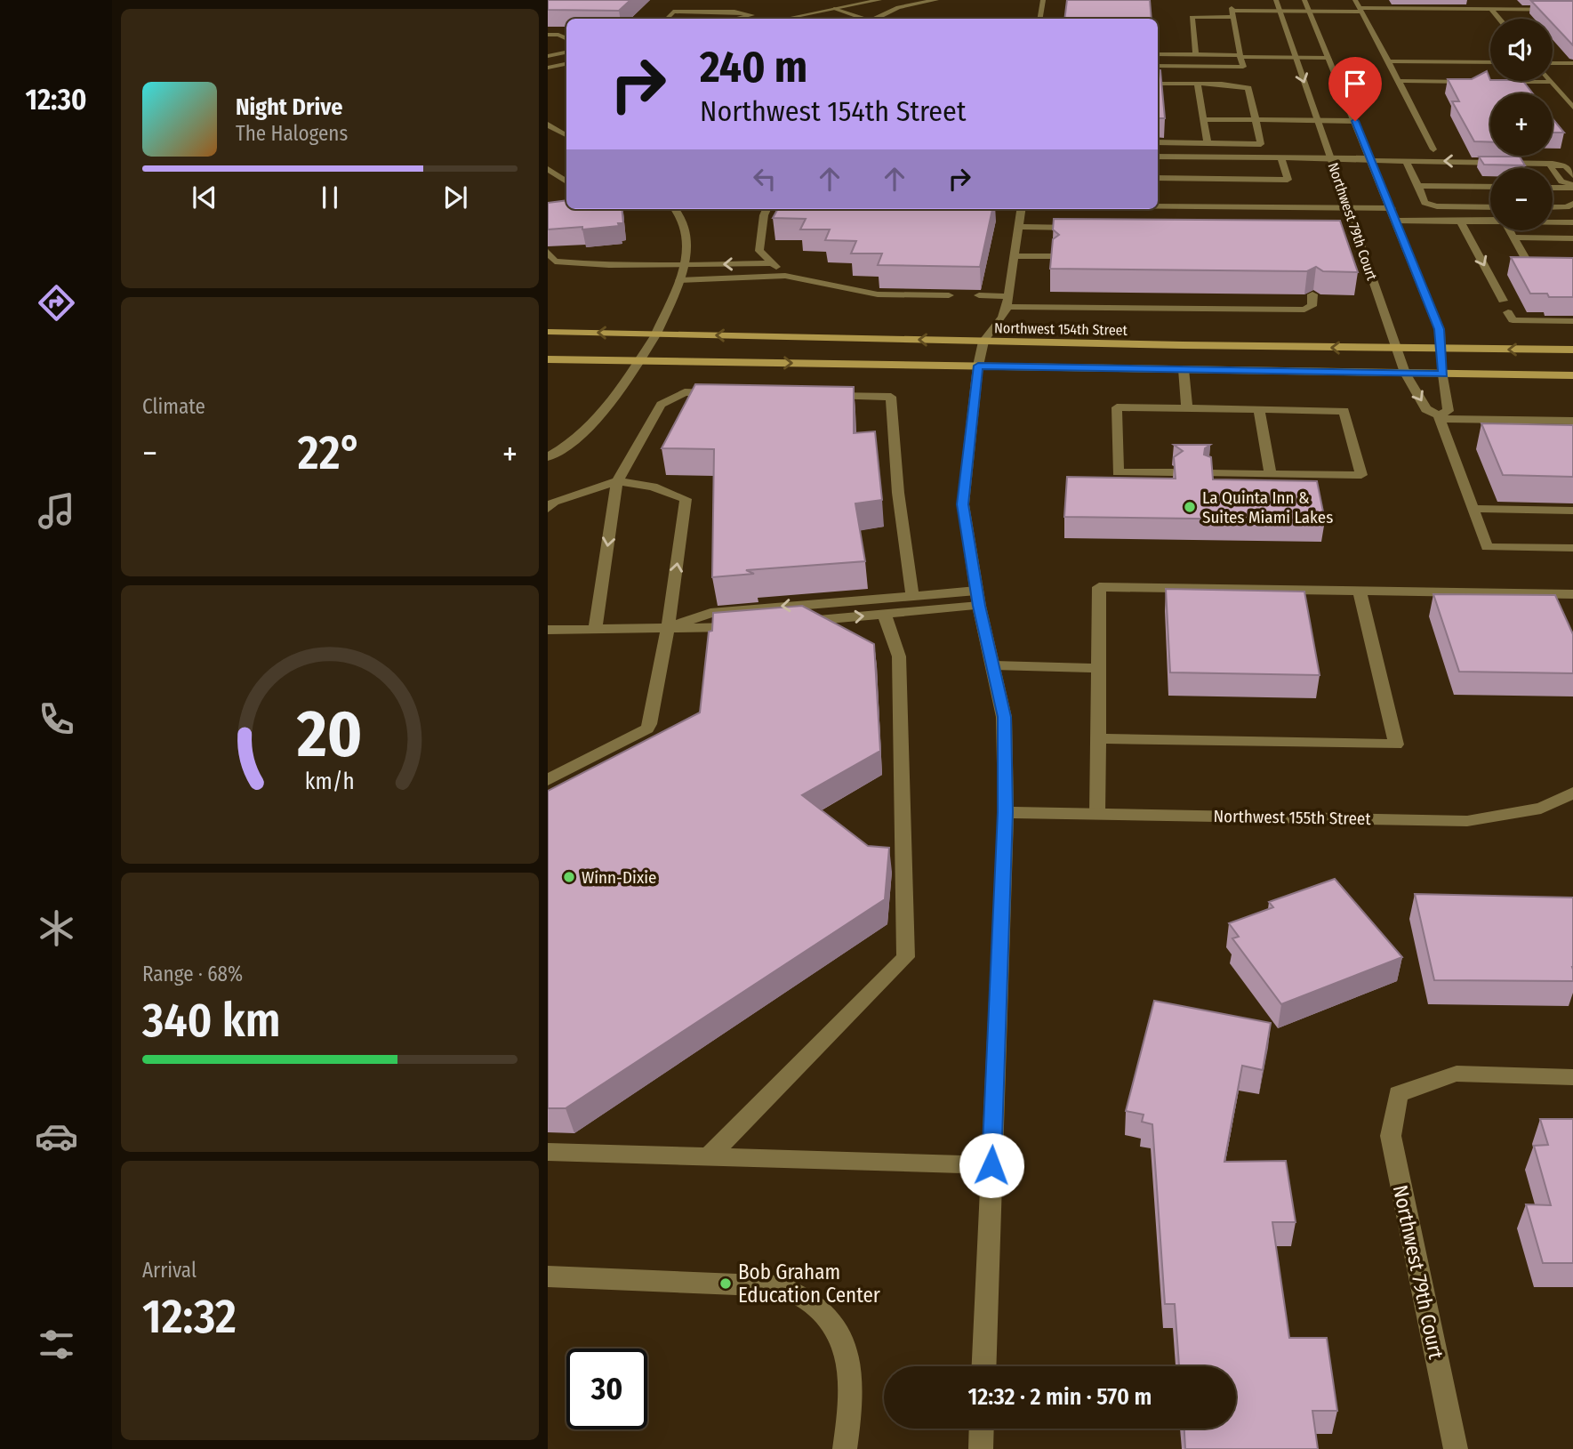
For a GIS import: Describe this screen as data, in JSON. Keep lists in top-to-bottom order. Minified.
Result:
{"streets":{"main road":["Northwest 154th Street"],"street":["Northwest 79th Court","Northwest 155th Street"]},"crossings":[["Northwest 79th Court","Northwest 154th Street"]],"places":["La Quinta Inn & Suites Miami Lakes","Winn-Dixie","Bob Graham Education Center"],"page":{"tabs":"12:30","map_buttons":["+","−"],"turn":["240 m","Northwest 154th Street"],"song":["Night Drive","The Halogens"],"tile":["Climate",["Range · 68%","340 km"],["Arrival","12:32"]],"heat":["−","22°","+"],"limit":"30","trip":"12:32 · 2 min · 570 m","gauge":["20","km/h"]}}
